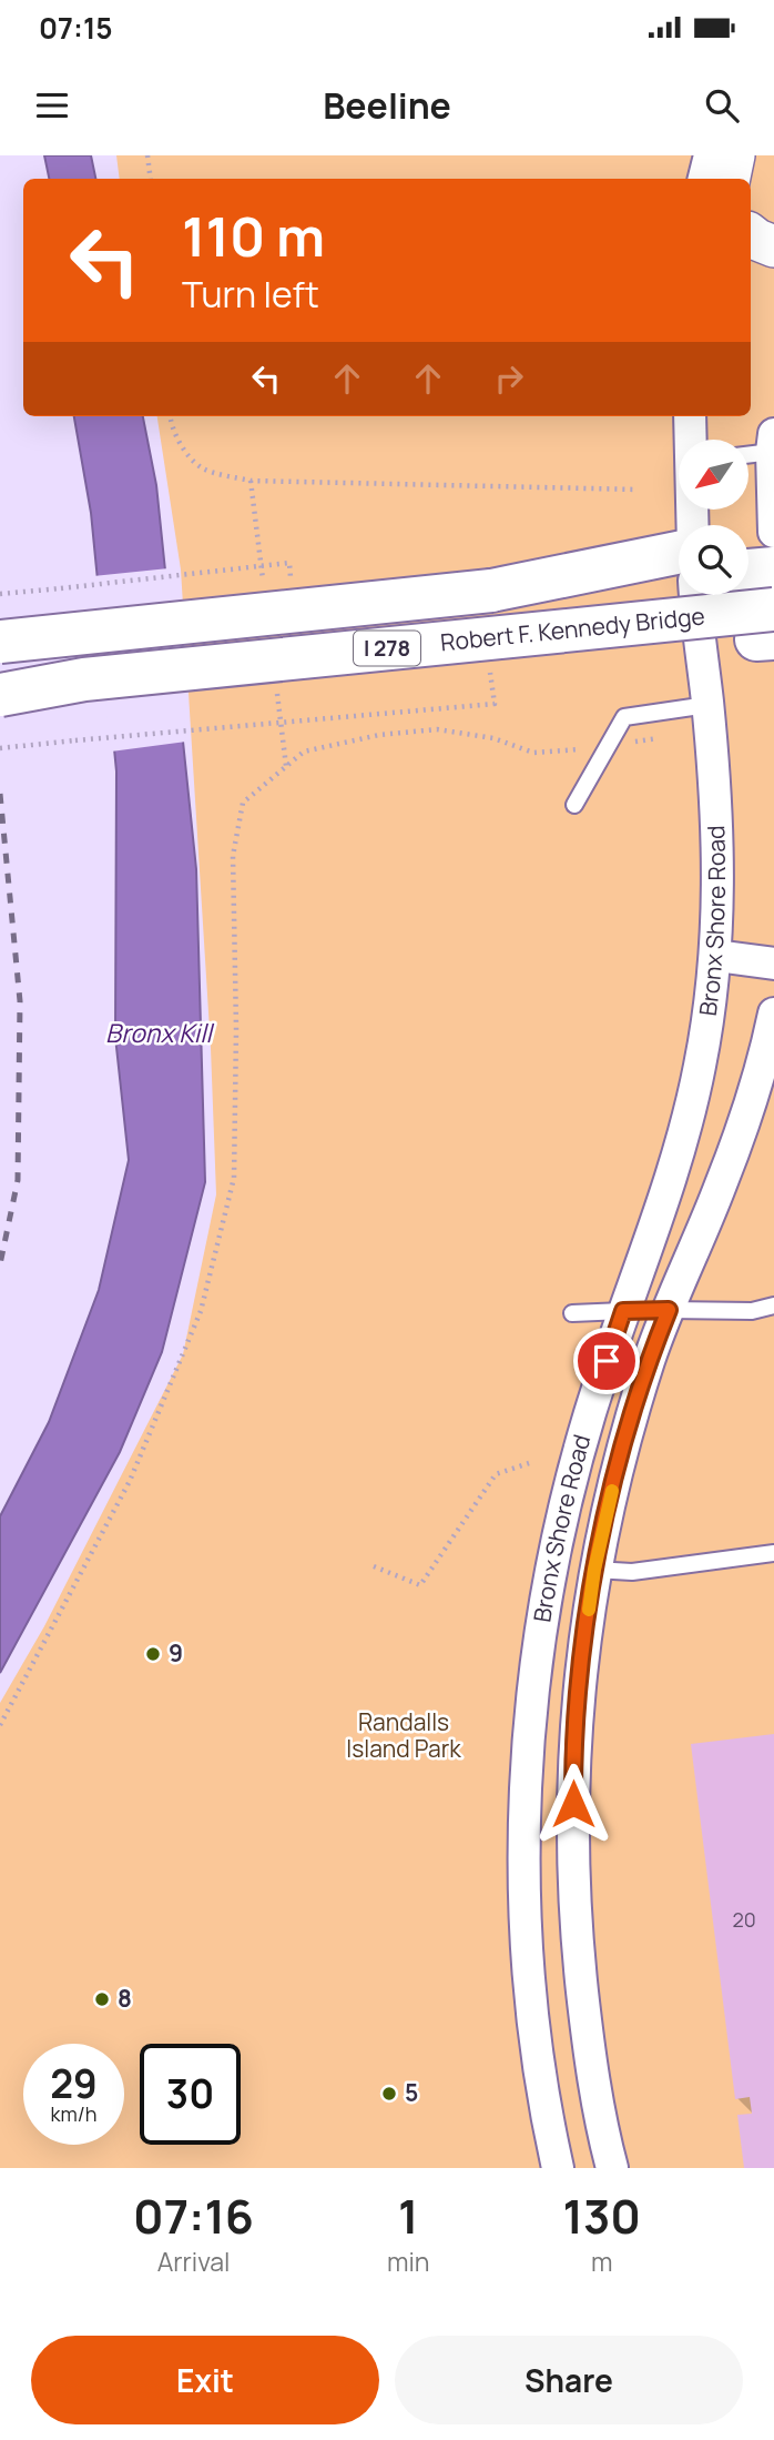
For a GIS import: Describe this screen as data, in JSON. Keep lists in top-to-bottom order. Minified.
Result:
{"streets":{"highway":["Robert F. Kennedy Bridge","I 278"],"street":["Bronx Shore Road"]},"water":["Bronx Kill"],"parks":["Randalls Island Park"],"places":["9","8","5"],"house_numbers":["20"],"north":"bottom left","page":{"status":"07:15","header":"Beeline","turn":["110 m","Turn left"],"speed":"29 km/h","limit":"30","eta":["07:16","Arrival","1","min","130","m"],"buttons":["Exit","Share"]}}
